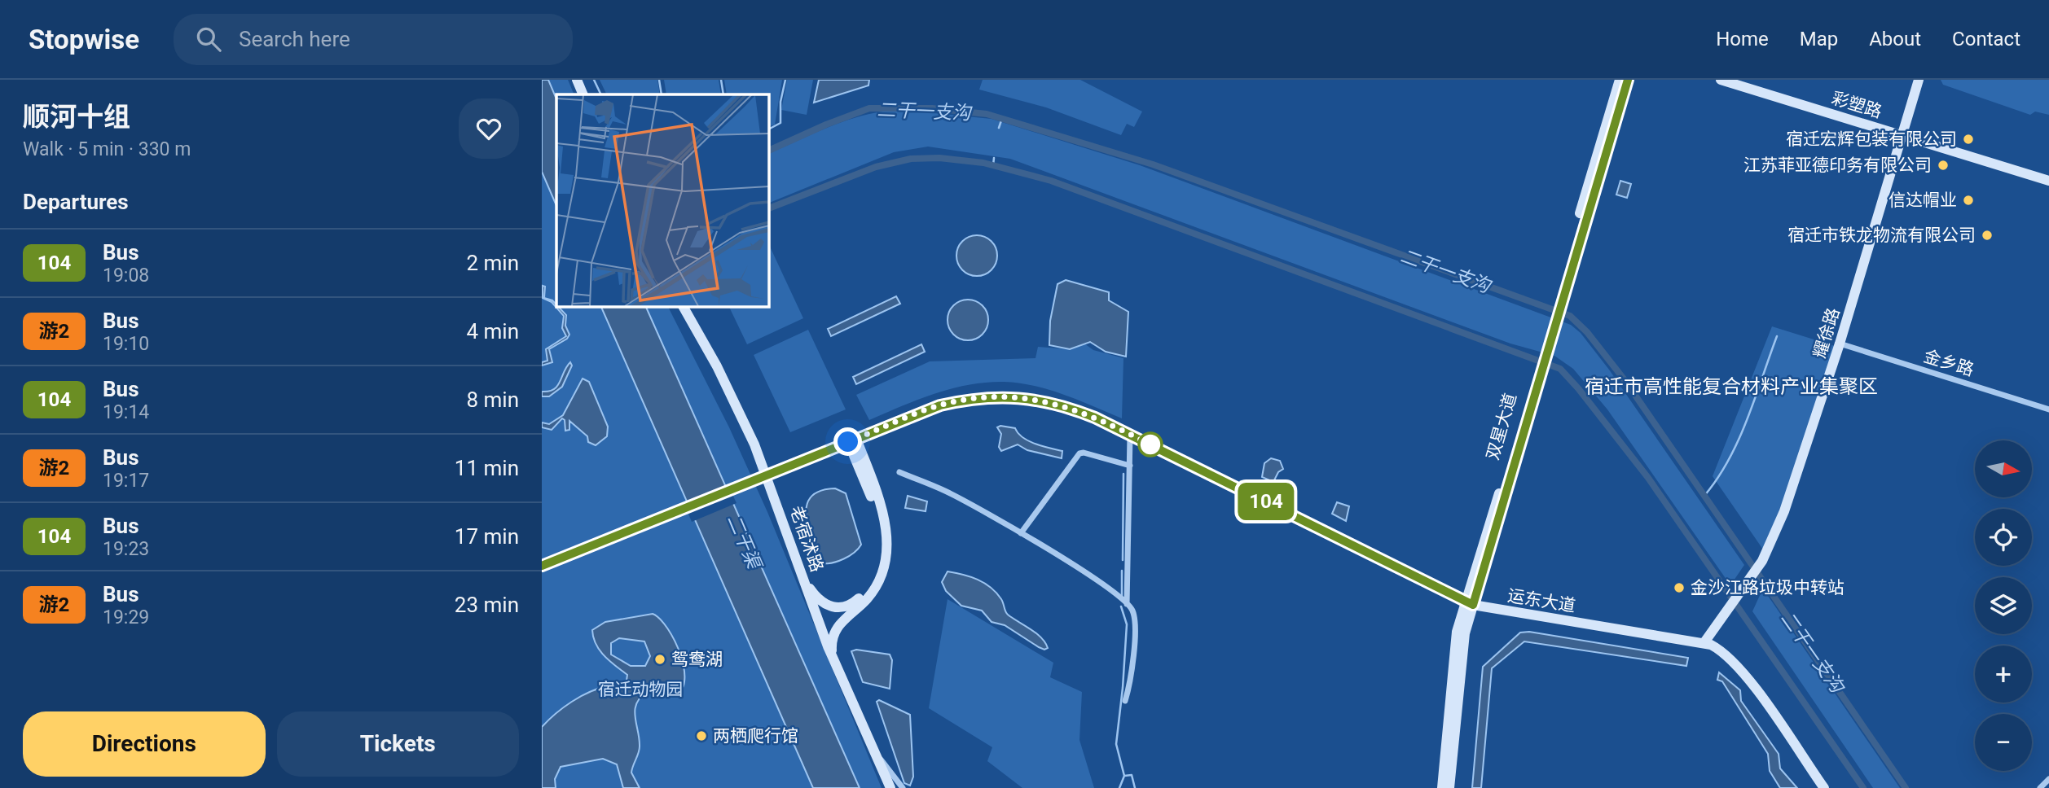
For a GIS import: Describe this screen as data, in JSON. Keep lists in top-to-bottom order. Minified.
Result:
{"streets":{"street":["彩塑路","耀徐路","金乡路","双星大道","老宿沭路","运东大道"]},"crossings":[["彩塑路","耀徐路"],["耀徐路","金乡路"],["耀徐路","运东大道"],["双星大道","运东大道"]],"districts":["宿迁市高性能复合材料产业集聚区"],"water":["二干一支沟","二干渠"],"parks":["宿迁动物园"],"places":["宿迁宏辉包装有限公司","江苏菲亚德印务有限公司","信达帽业","宿迁市铁龙物流有限公司","金沙江路垃圾中转站","鸳鸯湖","两栖爬行馆"],"lines":["bus line 104"],"north":"right","page":{"header":"Stopwise","search":"Search here","nav":["Home","Map","About","Contact"],"heading":[["顺河十组","Walk · 5 min · 330 m"],"Departures"],"on_map":"104","list":[{"mark":"104","name":"Bus","note":"19:08","value":"2 min"},{"mark":"游2","name":"Bus","note":"19:10","value":"4 min"},{"mark":"104","name":"Bus","note":"19:14","value":"8 min"},{"mark":"游2","name":"Bus","note":"19:17","value":"11 min"},{"mark":"104","name":"Bus","note":"19:23","value":"17 min"},{"mark":"游2","name":"Bus","note":"19:29","value":"23 min"}],"map_buttons":["+","−"],"buttons":["Directions","Tickets"]}}
